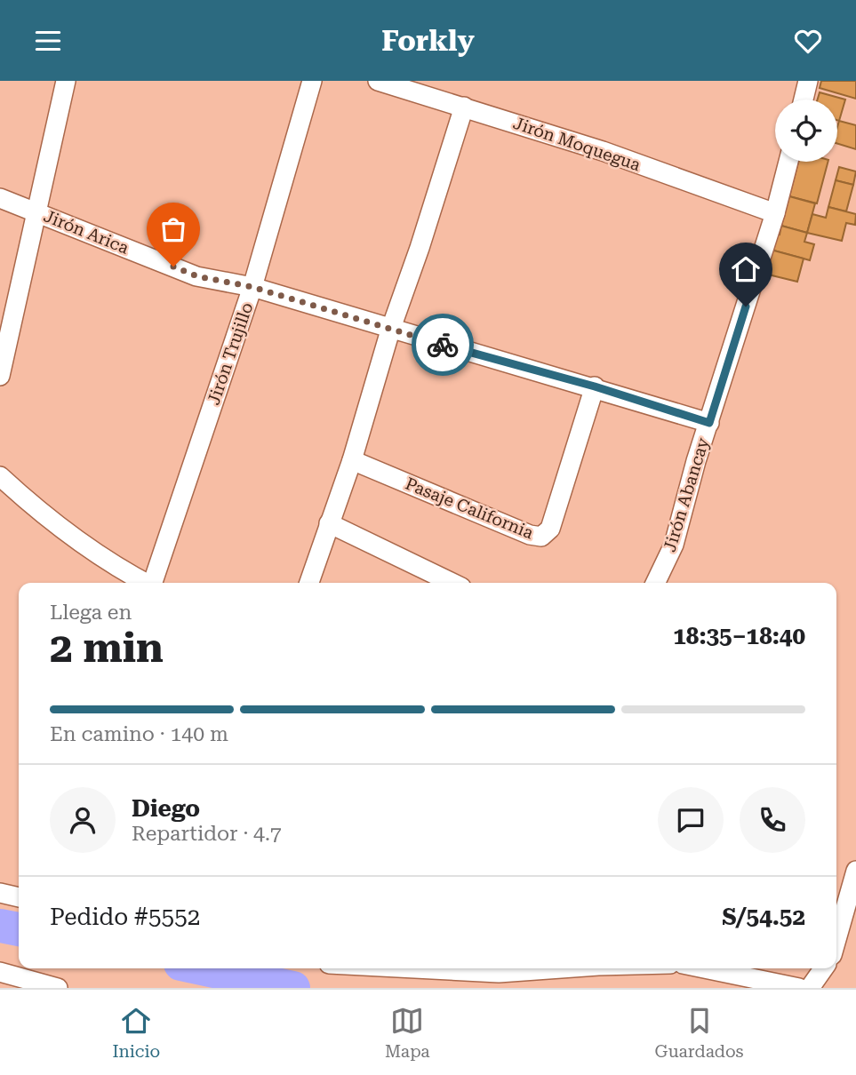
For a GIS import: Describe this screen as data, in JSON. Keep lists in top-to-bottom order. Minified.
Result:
{"streets":{"street":["Jirón Moquegua","Jirón Arica","Jirón Trujillo","Jirón Abancay","Pasaje California"]},"crossings":[["Jirón Moquegua","Jirón Abancay"],["Jirón Arica","Jirón Trujillo"],["Jirón Arica","Jirón Abancay"],["Jirón Arica","Pasaje California"]],"page":{"header":"Forkly","heading":["2 min","Llega en","18:35–18:40"],"panel":["Diego","Repartidor · 4.7","Pedido #5552","S/54.52"],"bar":"En camino · 140 m","tabs":["Inicio","Mapa","Guardados"]}}
